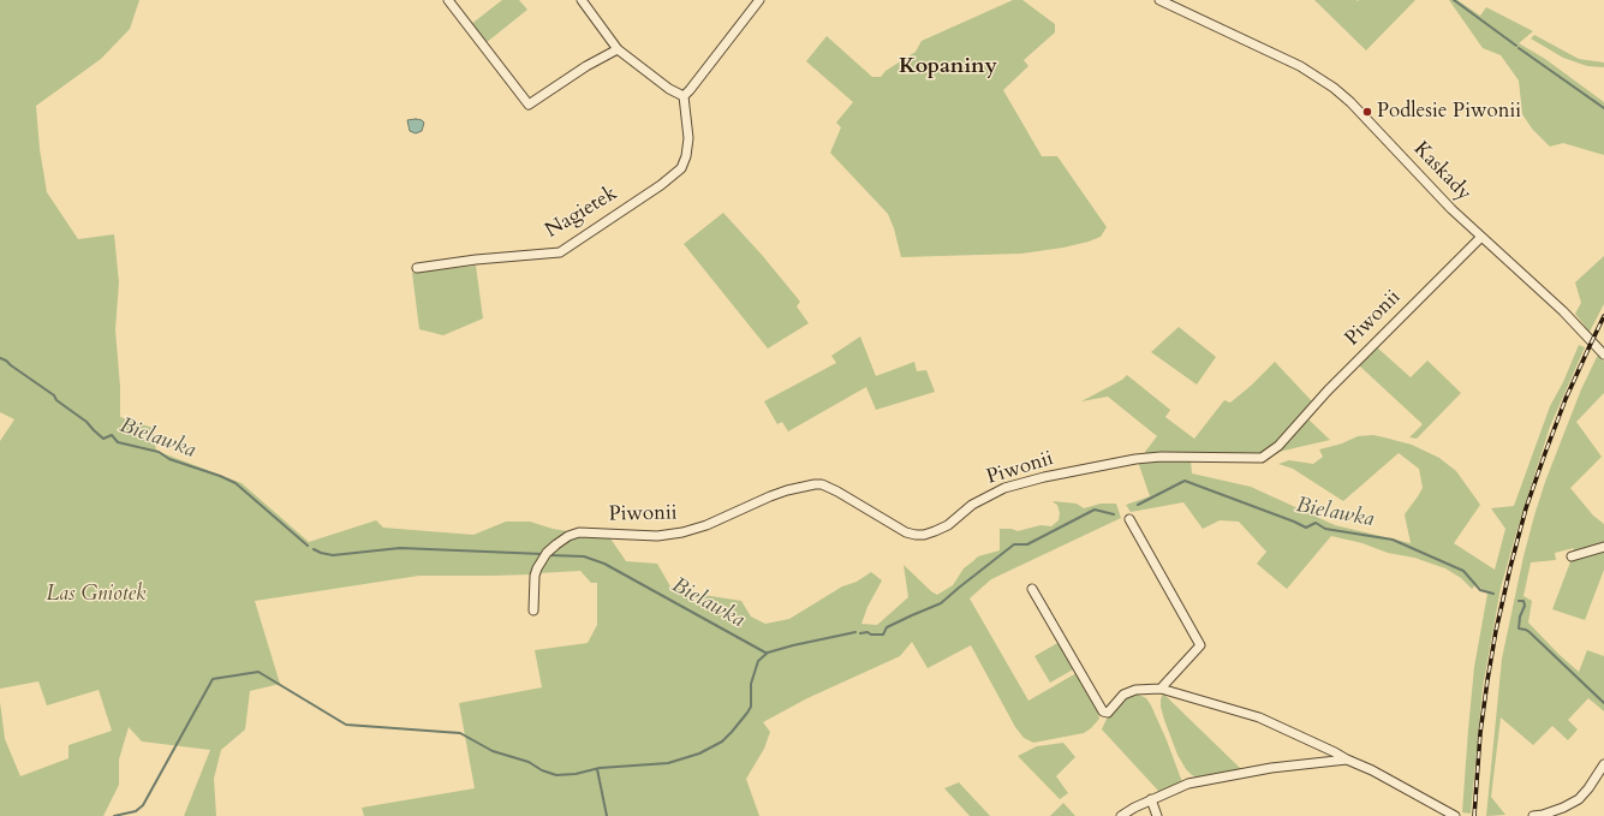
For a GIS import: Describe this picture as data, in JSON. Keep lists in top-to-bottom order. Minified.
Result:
{"streets":{"street":["Kaskady","Nagietek","Piwonii"]},"crossings":[["Kaskady","Piwonii"]],"districts":["Kopaniny"],"water":["Bielawka"],"parks":["Las Gniotek"],"places":["Podlesie Piwonii"]}
